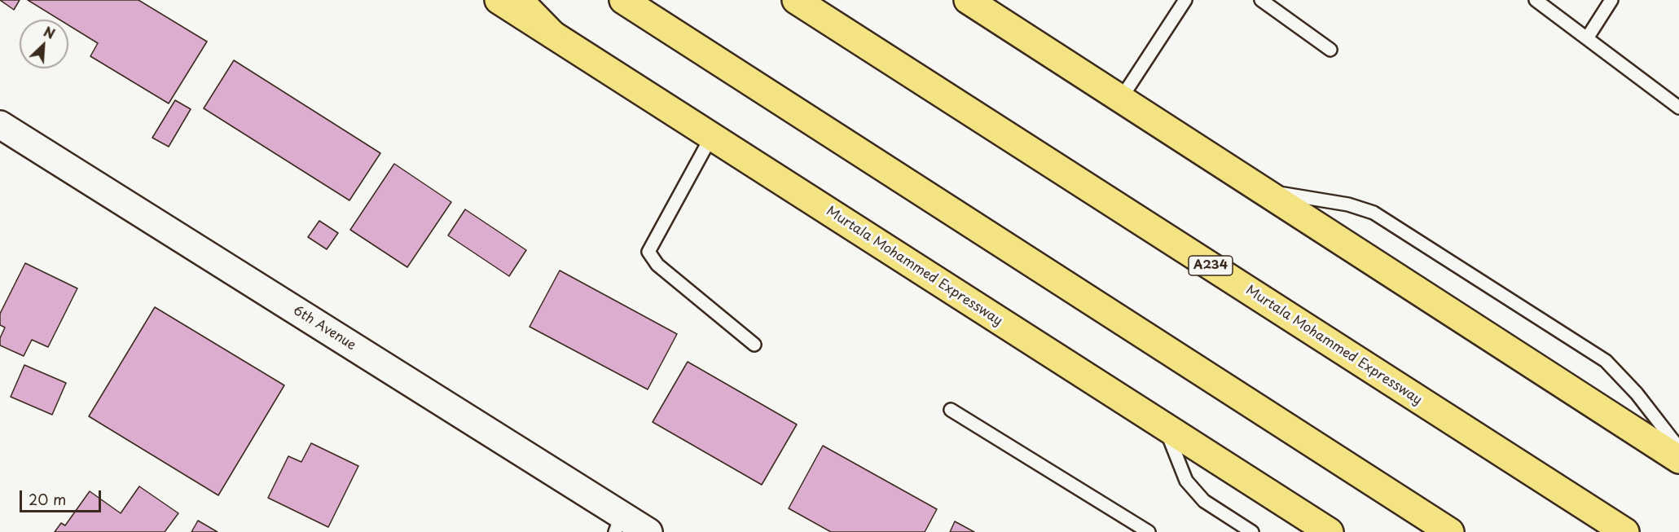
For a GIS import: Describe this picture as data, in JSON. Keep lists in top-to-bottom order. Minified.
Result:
{"streets":{"highway":["A234","Murtala Mohammed Expressway"],"street":["6th Avenue"]},"scale_bar":"20 m","north":"top right"}
